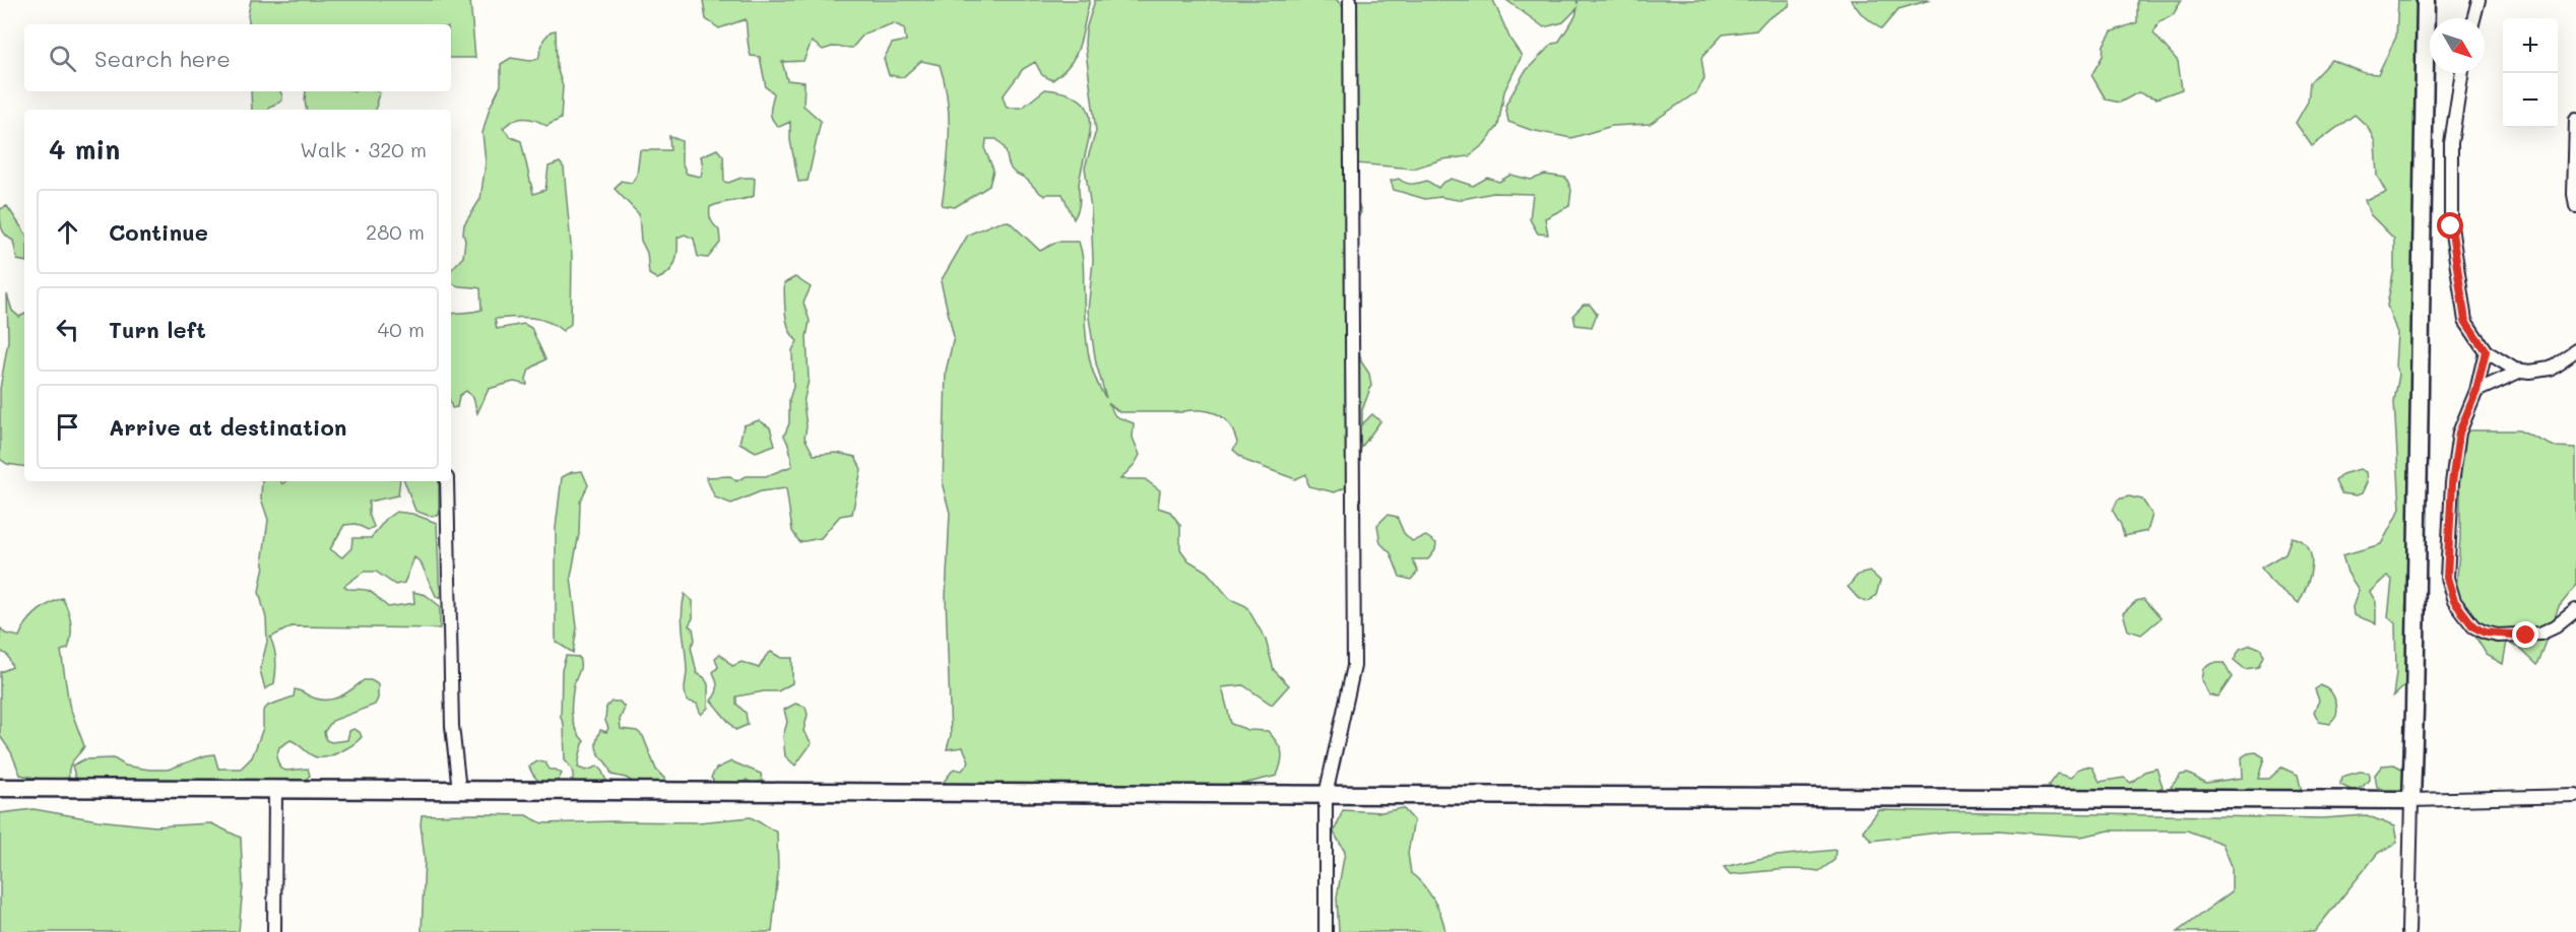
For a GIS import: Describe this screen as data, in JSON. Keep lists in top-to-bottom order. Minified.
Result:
{"north":"bottom right","page":{"map_buttons":["+","−"],"search":"Search here","heading":["4 min","Walk · 320 m"],"list":[["Continue","280 m"],["Turn left","40 m"],"Arrive at destination"]}}
